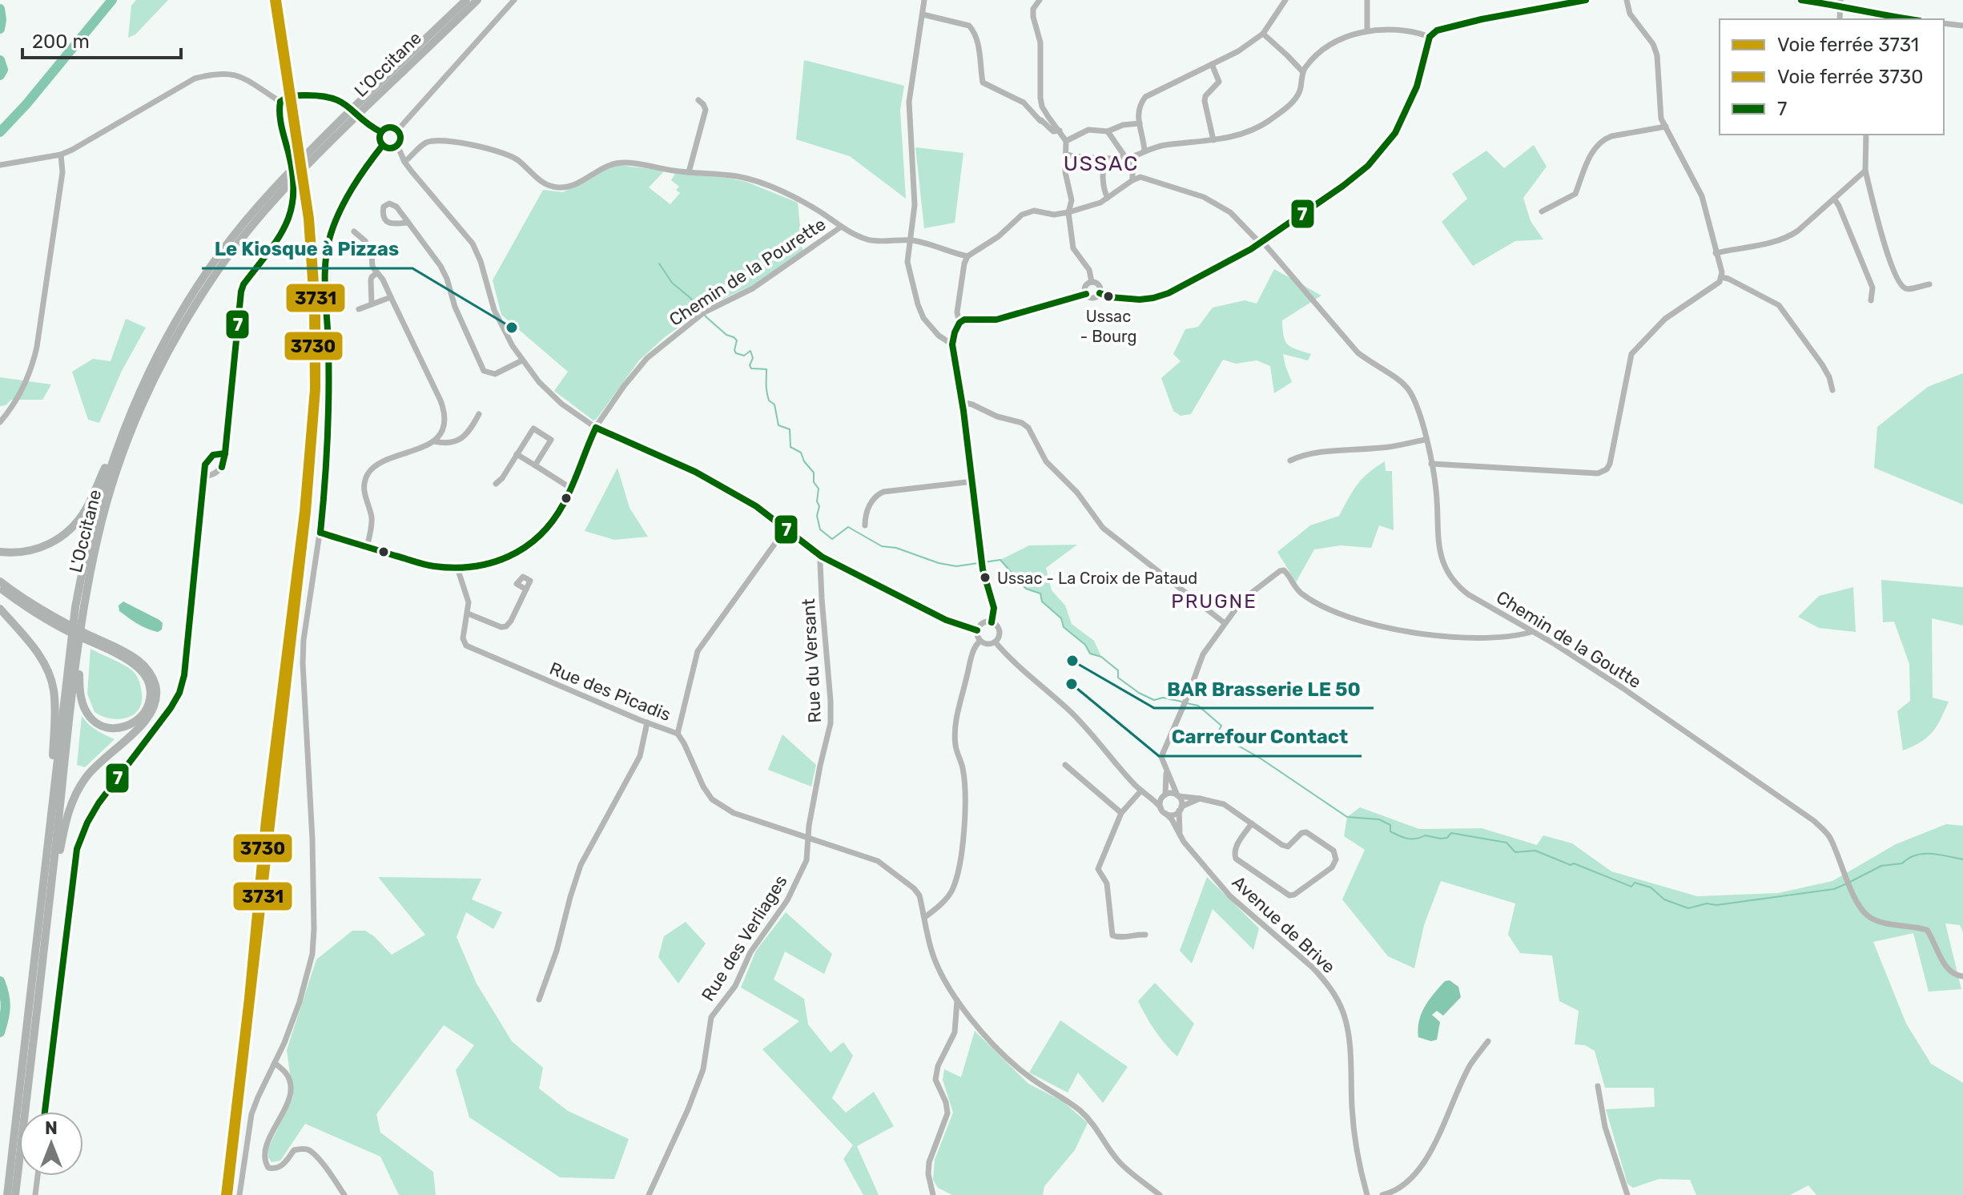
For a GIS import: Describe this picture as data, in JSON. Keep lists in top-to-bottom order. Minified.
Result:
{"streets":{"highway":["L'Occitane"],"street":["Chemin de la Pourette","Chemin de la Goutte","Rue du Versant","Rue des Picadis","Avenue de Brive","Rue des Verliages"]},"crossings":[["Rue du Versant","Rue des Picadis"],["Rue du Versant","Rue des Verliages"],["Rue des Picadis","Rue des Verliages"]],"districts":["USSAC","PRUGNE"],"places":["Ussac - Bourg","Le Kiosque à Pizzas","Ussac - La Croix de Pataud","BAR Brasserie LE 50","Carrefour Contact"],"lines":["rail line 3731","rail line 3730","transit line 7"],"legend":["Voie ferrée 3731","Voie ferrée 3730","7"],"scale_bar":"200 m","north":"top"}
